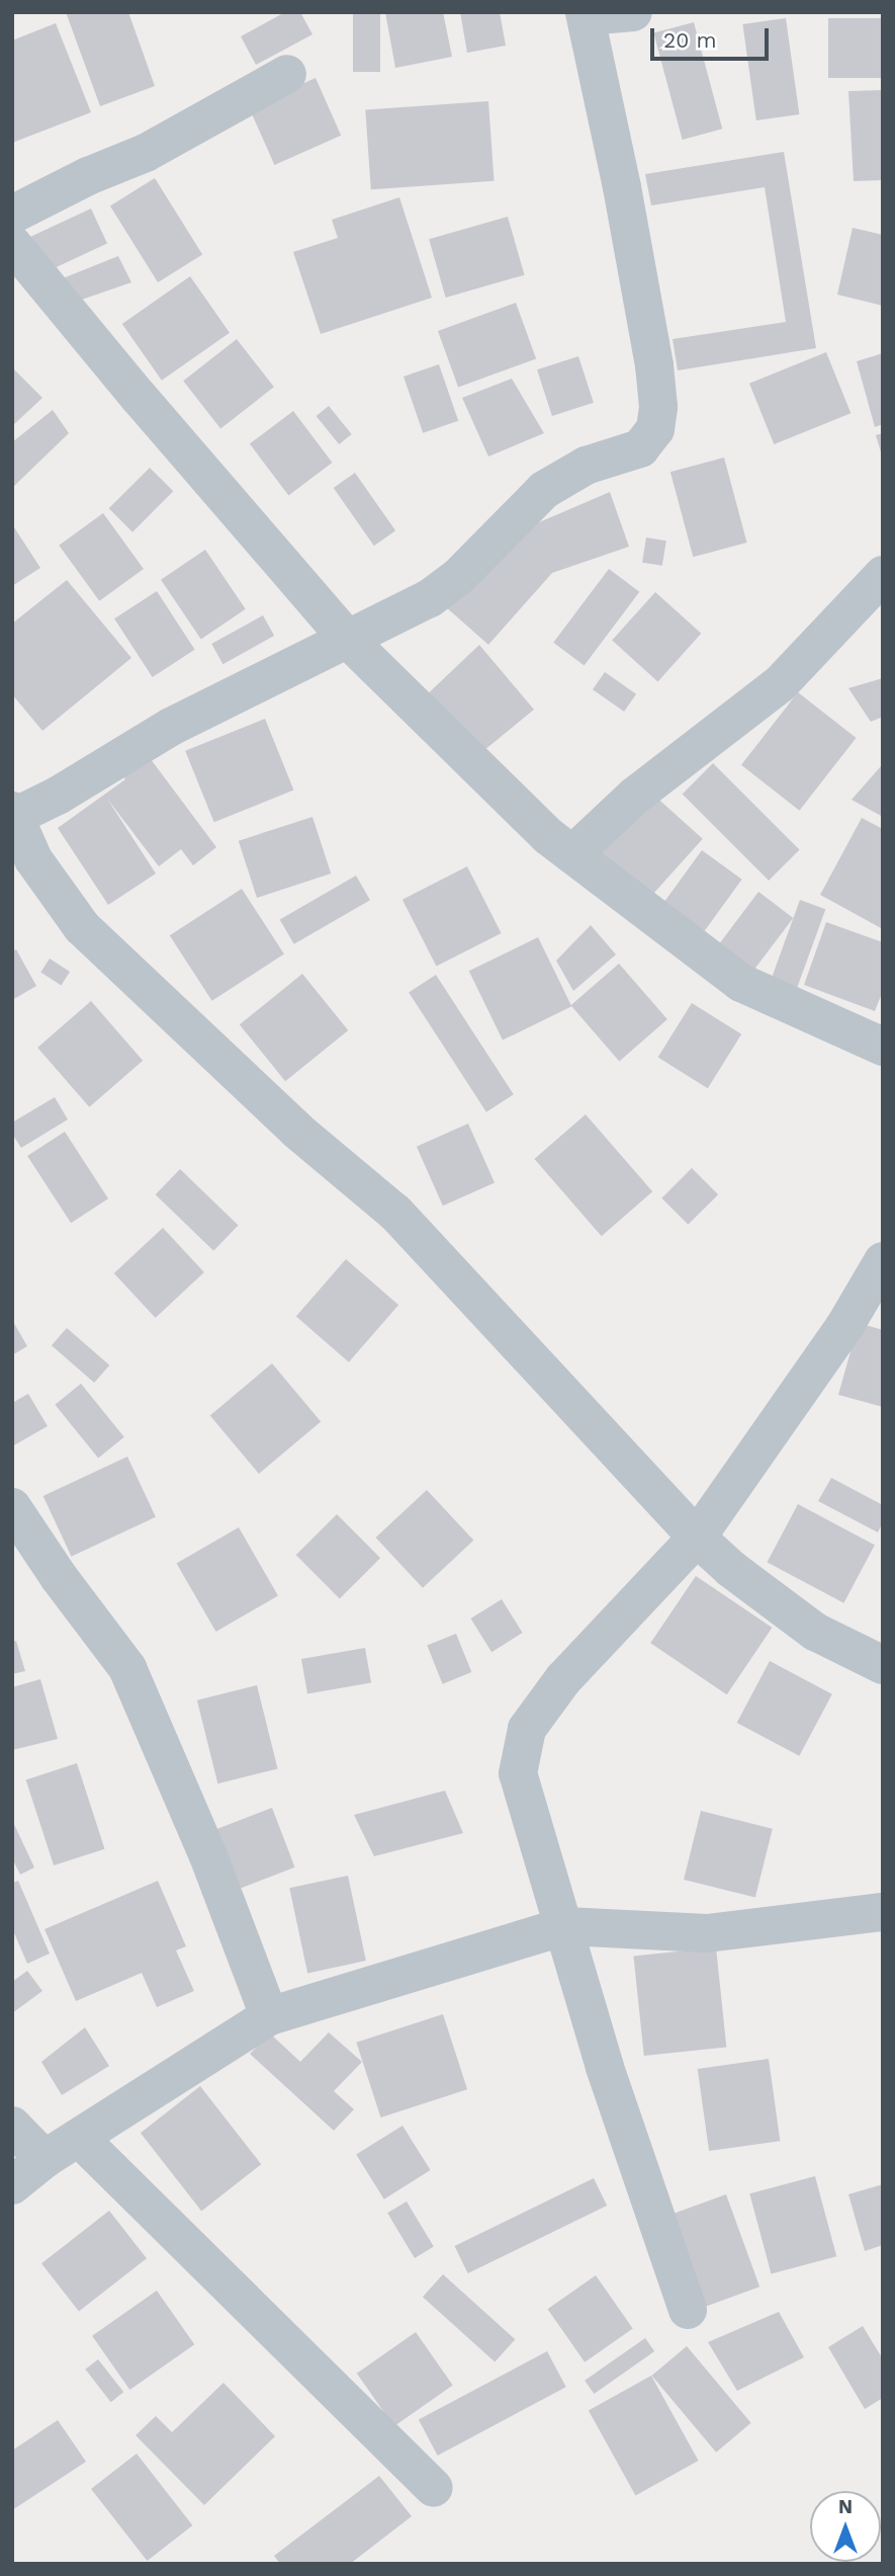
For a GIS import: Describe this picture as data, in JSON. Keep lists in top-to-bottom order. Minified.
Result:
{"scale_bar":"20 m","north":"top"}
